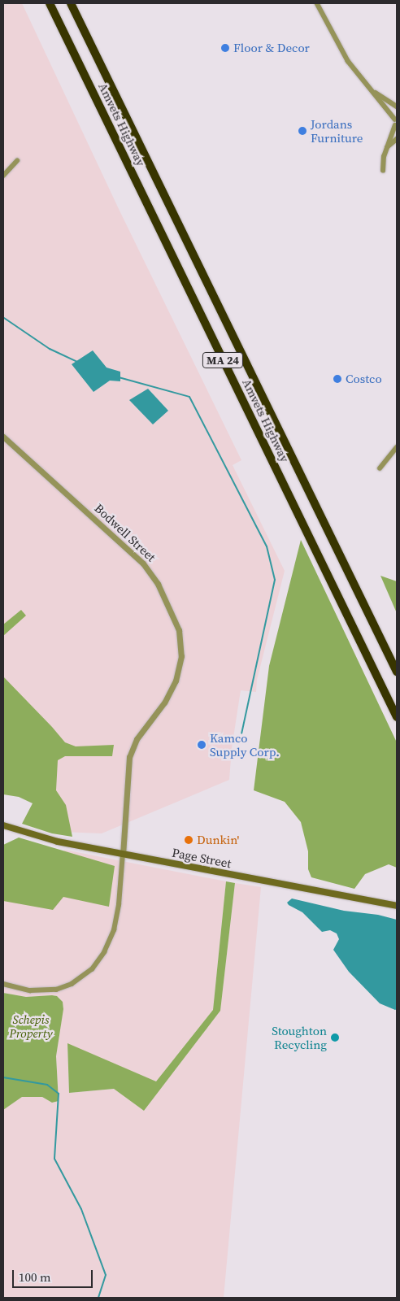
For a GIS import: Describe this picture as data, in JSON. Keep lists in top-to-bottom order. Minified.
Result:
{"streets":{"highway":["Amvets Highway","MA 24"],"main road":["Page Street"],"street":["Bodwell Street"]},"crossings":[["Bodwell Street","Page Street"]],"parks":["Schepis Property"],"places":["Floor & Decor","Jordans Furniture","Costco","Kamco Supply Corp.","Dunkin'","Stoughton Recycling"],"scale_bar":"100 m"}
